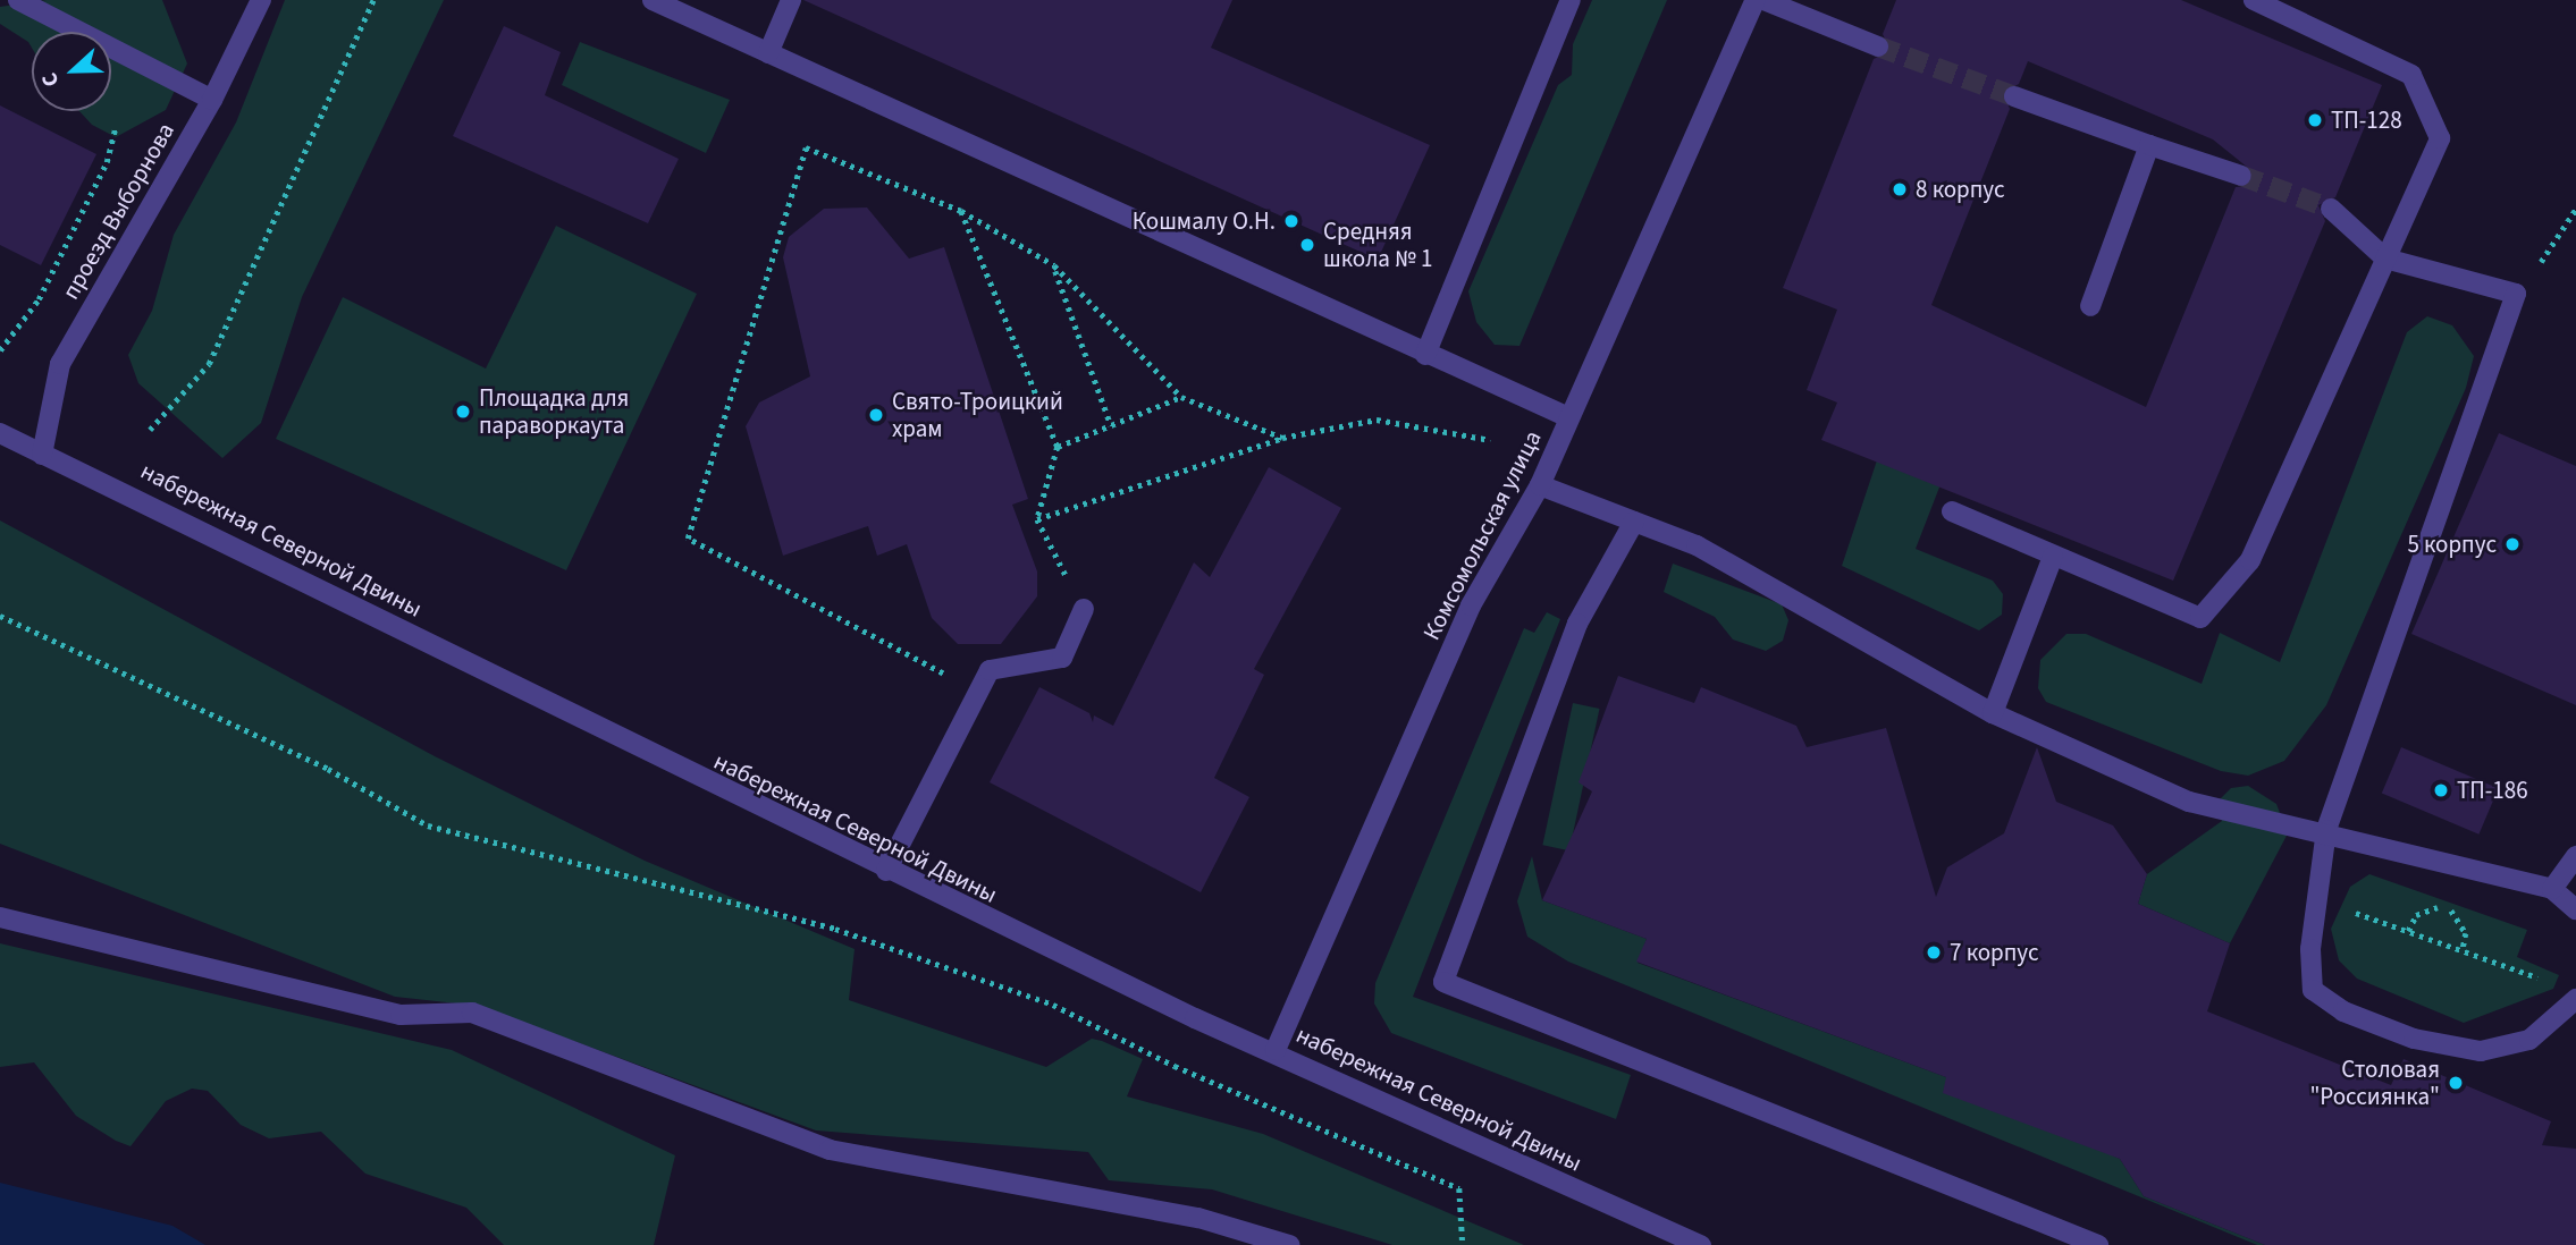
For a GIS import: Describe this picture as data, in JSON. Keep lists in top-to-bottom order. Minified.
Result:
{"streets":{"street":["проезд Выборнова","Комсомольская улица","набережная Северной Двины"]},"crossings":[["проезд Выборнова","набережная Северной Двины"],["Комсомольская улица","набережная Северной Двины"]],"places":["ТП-128","8 корпус","Кошмалу О.Н.","Средняя школа № 1","Площадка для параворкаута","Свято-Троицкий храм","5 корпус","ТП-186","7 корпус","Столовая \"Россиянка\""],"north":"left"}
